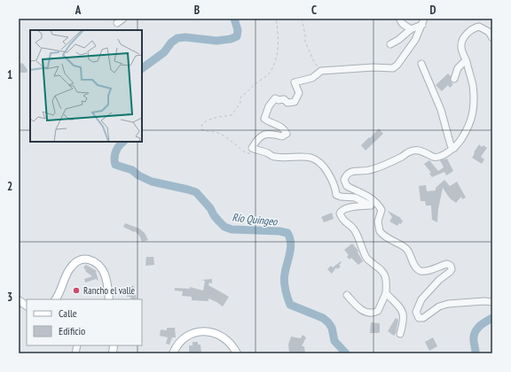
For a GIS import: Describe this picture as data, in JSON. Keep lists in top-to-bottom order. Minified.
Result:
{"water":["Río Quingeo"],"places":["Rancho el valle"],"legend":["Calle","Edificio"],"grid":{"columns":["A","B","C","D"],"rows":["1","2","3"]}}
